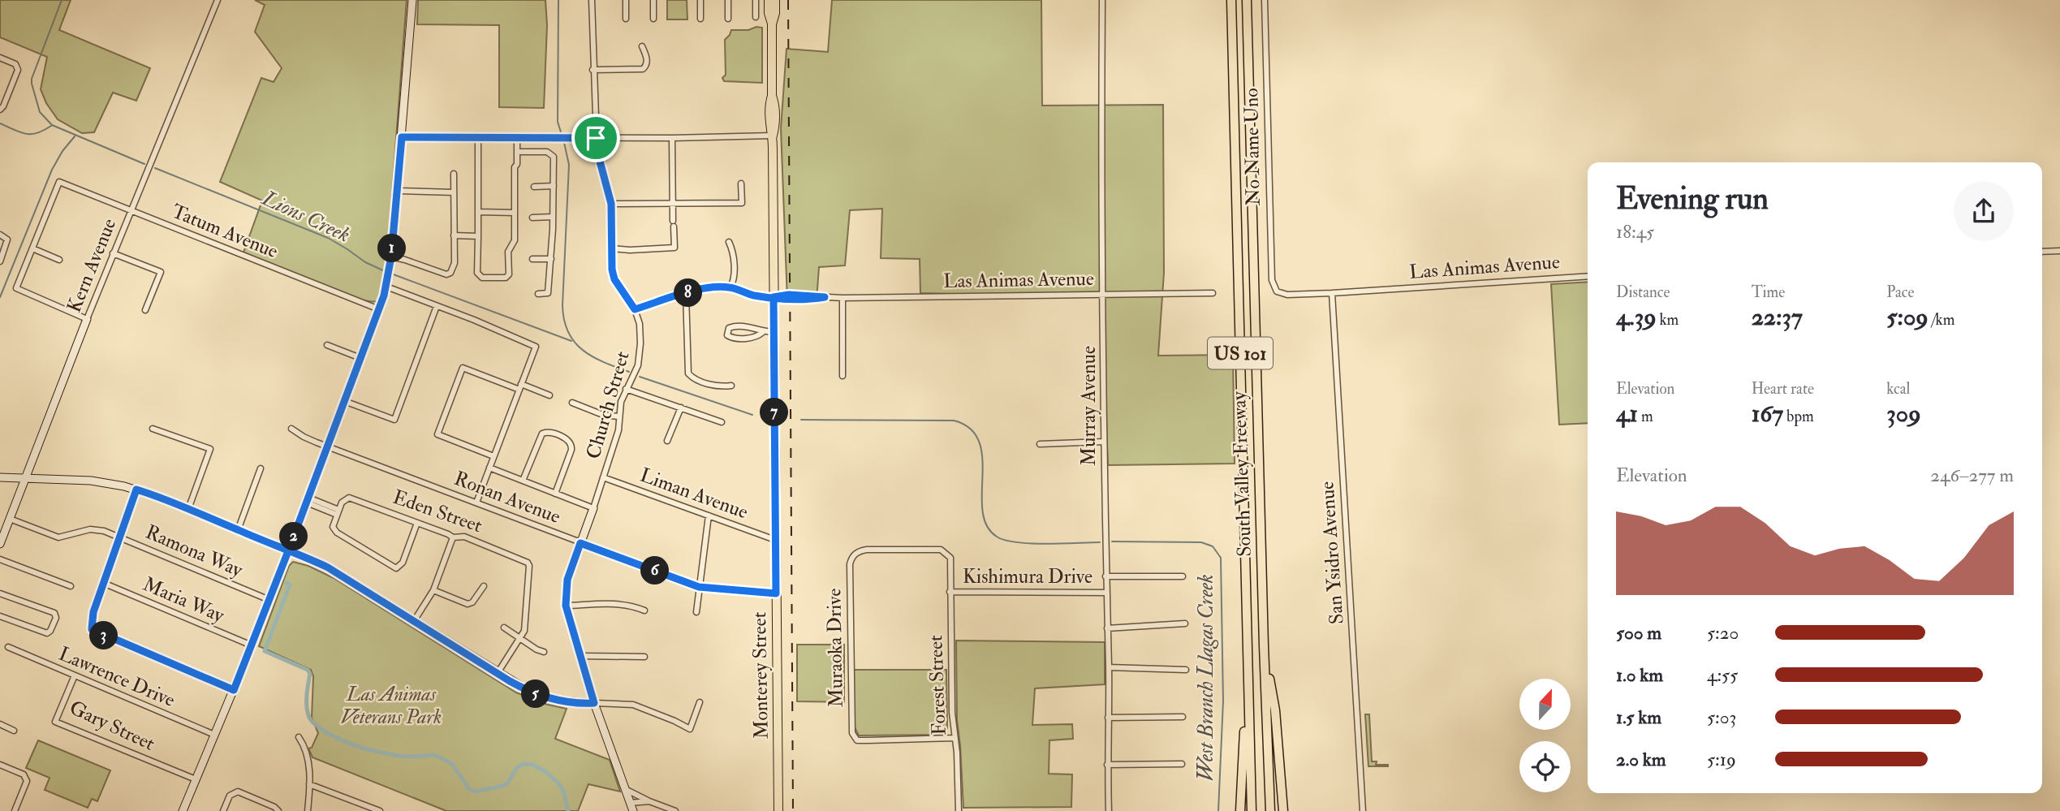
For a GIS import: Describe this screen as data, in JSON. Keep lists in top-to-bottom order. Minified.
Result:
{"streets":{"highway":["US 101","South Valley Freeway"],"main road":["Monterey Street"],"street":["No Name Uno","Tatum Avenue","Kern Avenue","Las Animas Avenue","Church Street","Murray Avenue","Liman Avenue","Ronan Avenue","Eden Street","Ramona Way","San Ysidro Avenue","Kishimura Drive","Maria Way","Muraoka Drive","Lawrence Drive","Forest Street","Gary Street"]},"crossings":[["No Name Uno","Las Animas Avenue"],["Tatum Avenue","Kern Avenue"],["Kern Avenue","Ramona Way"],["Las Animas Avenue","Murray Avenue"],["Las Animas Avenue","San Ysidro Avenue"],["Las Animas Avenue","Monterey Street"],["Church Street","Liman Avenue"],["Church Street","Ronan Avenue"],["Murray Avenue","Kishimura Drive"],["Liman Avenue","Monterey Street"],["Ronan Avenue","Monterey Street"],["Kishimura Drive","Forest Street"],["Muraoka Drive","Forest Street"],["Lawrence Drive","Gary Street"]],"water":["Lions Creek","West Branch Llagas Creek"],"parks":["Las Animas Veterans Park"],"north":"top","page":{"heading":["Evening run","18:45"],"pins":["1","8","7","2","6","3","5"],"stats":[["Distance","4.39 km"],["Time","22:37"],["Pace","5:09 /km"],["Elevation","41 m"],["Heart rate","167 bpm"],["kcal","309"]],"chart":["Elevation","246–277 m"],"list":[{"name":"500 m","note":"5:20"},{"name":"1.0 km","note":"4:55"},{"name":"1.5 km","note":"5:03"},{"name":"2.0 km","note":"5:19"}]}}
